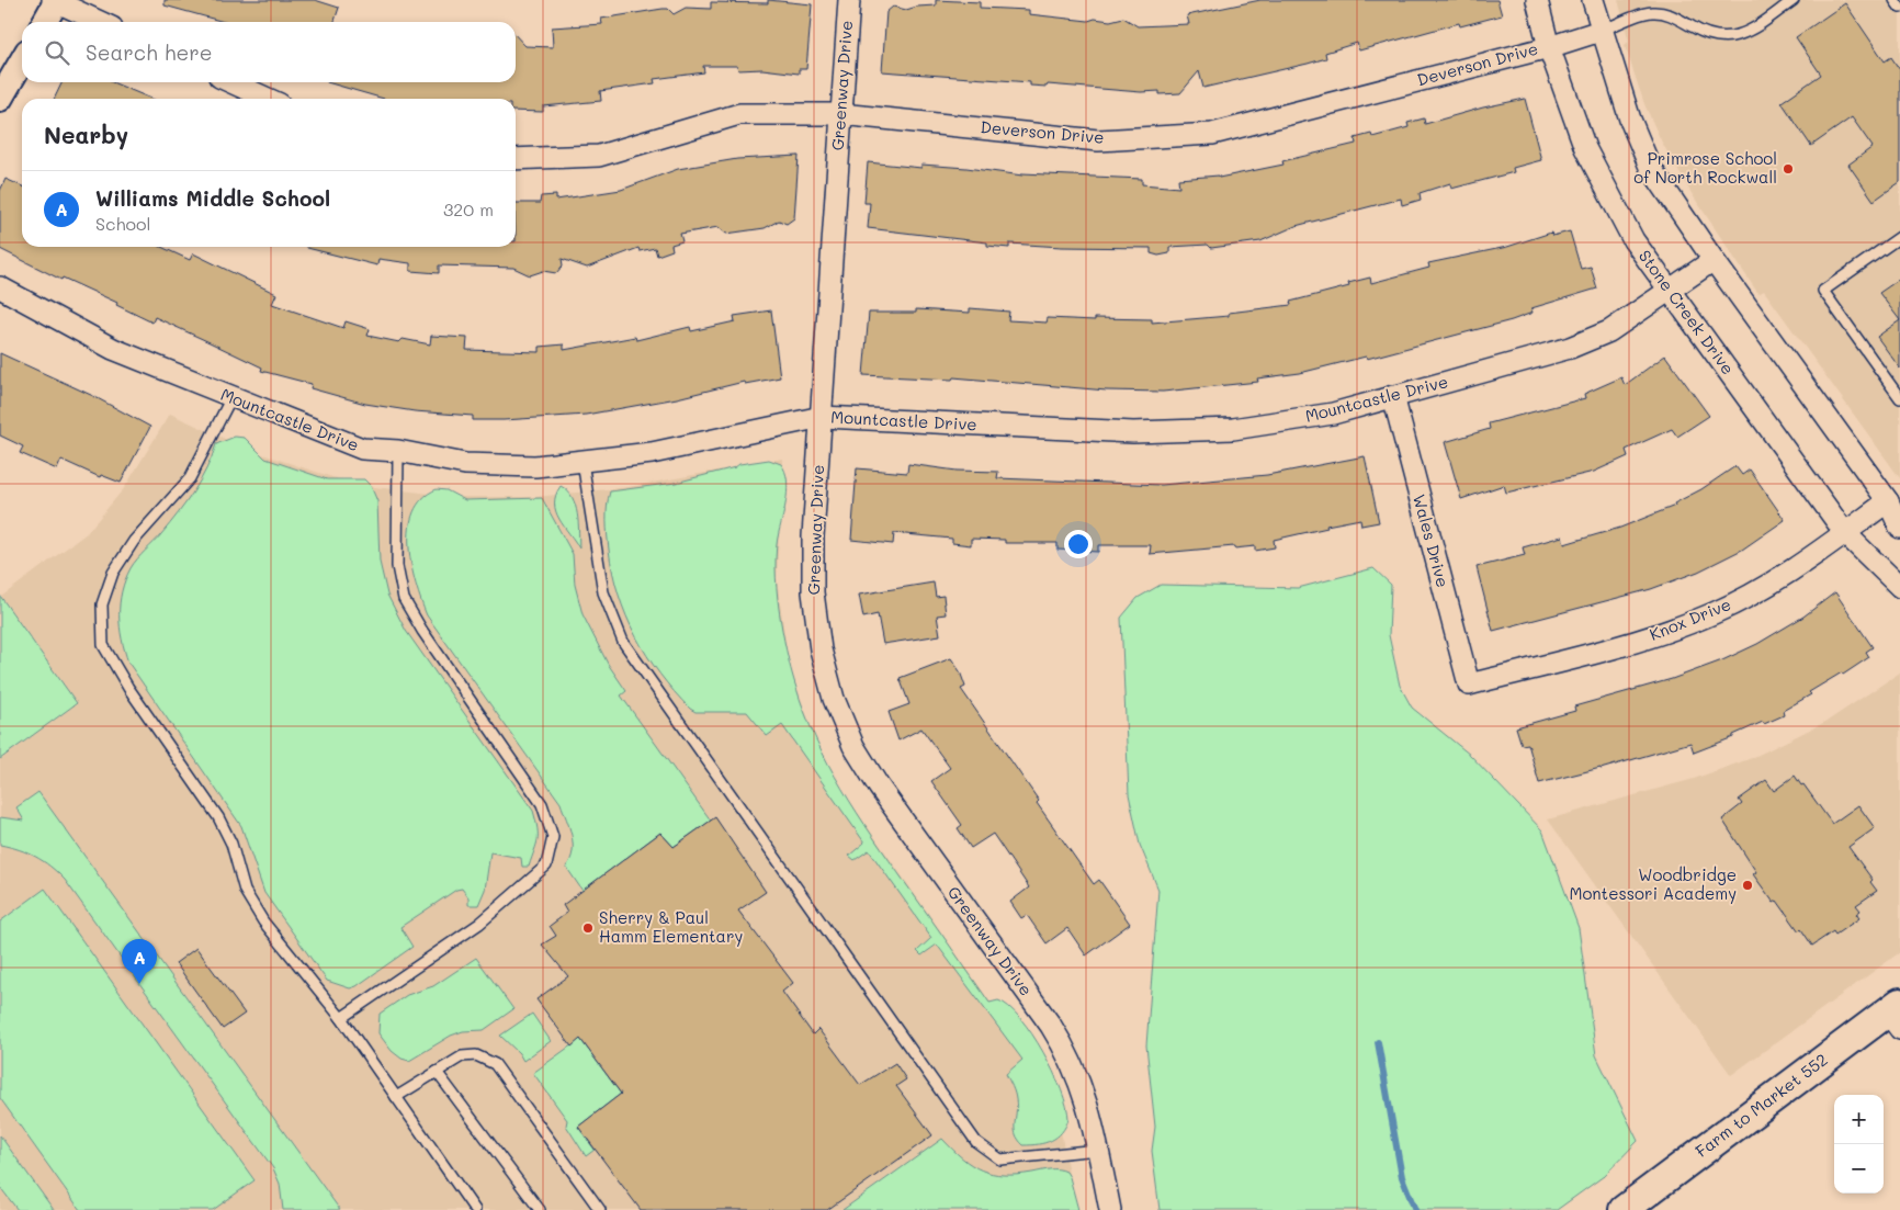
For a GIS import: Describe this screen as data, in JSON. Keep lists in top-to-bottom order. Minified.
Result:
{"streets":{"main road":["Farm to Market 552"],"street":["Deverson Drive","Greenway Drive","Stone Creek Drive","Mountcastle Drive","Wales Drive","Knox Drive"]},"crossings":[["Deverson Drive","Greenway Drive"],["Deverson Drive","Stone Creek Drive"],["Greenway Drive","Mountcastle Drive"],["Stone Creek Drive","Mountcastle Drive"],["Stone Creek Drive","Knox Drive"],["Mountcastle Drive","Wales Drive"],["Wales Drive","Knox Drive"]],"places":["Primrose School of North Rockwall","Woodbridge Montessori Academy","Sherry & Paul Hamm Elementary"],"page":{"search":"Search here","heading":"Nearby","list":[{"mark":"A","name":"Williams Middle School","note":"School","value":"320 m"}],"pins":"A","map_buttons":["+","−"]}}
